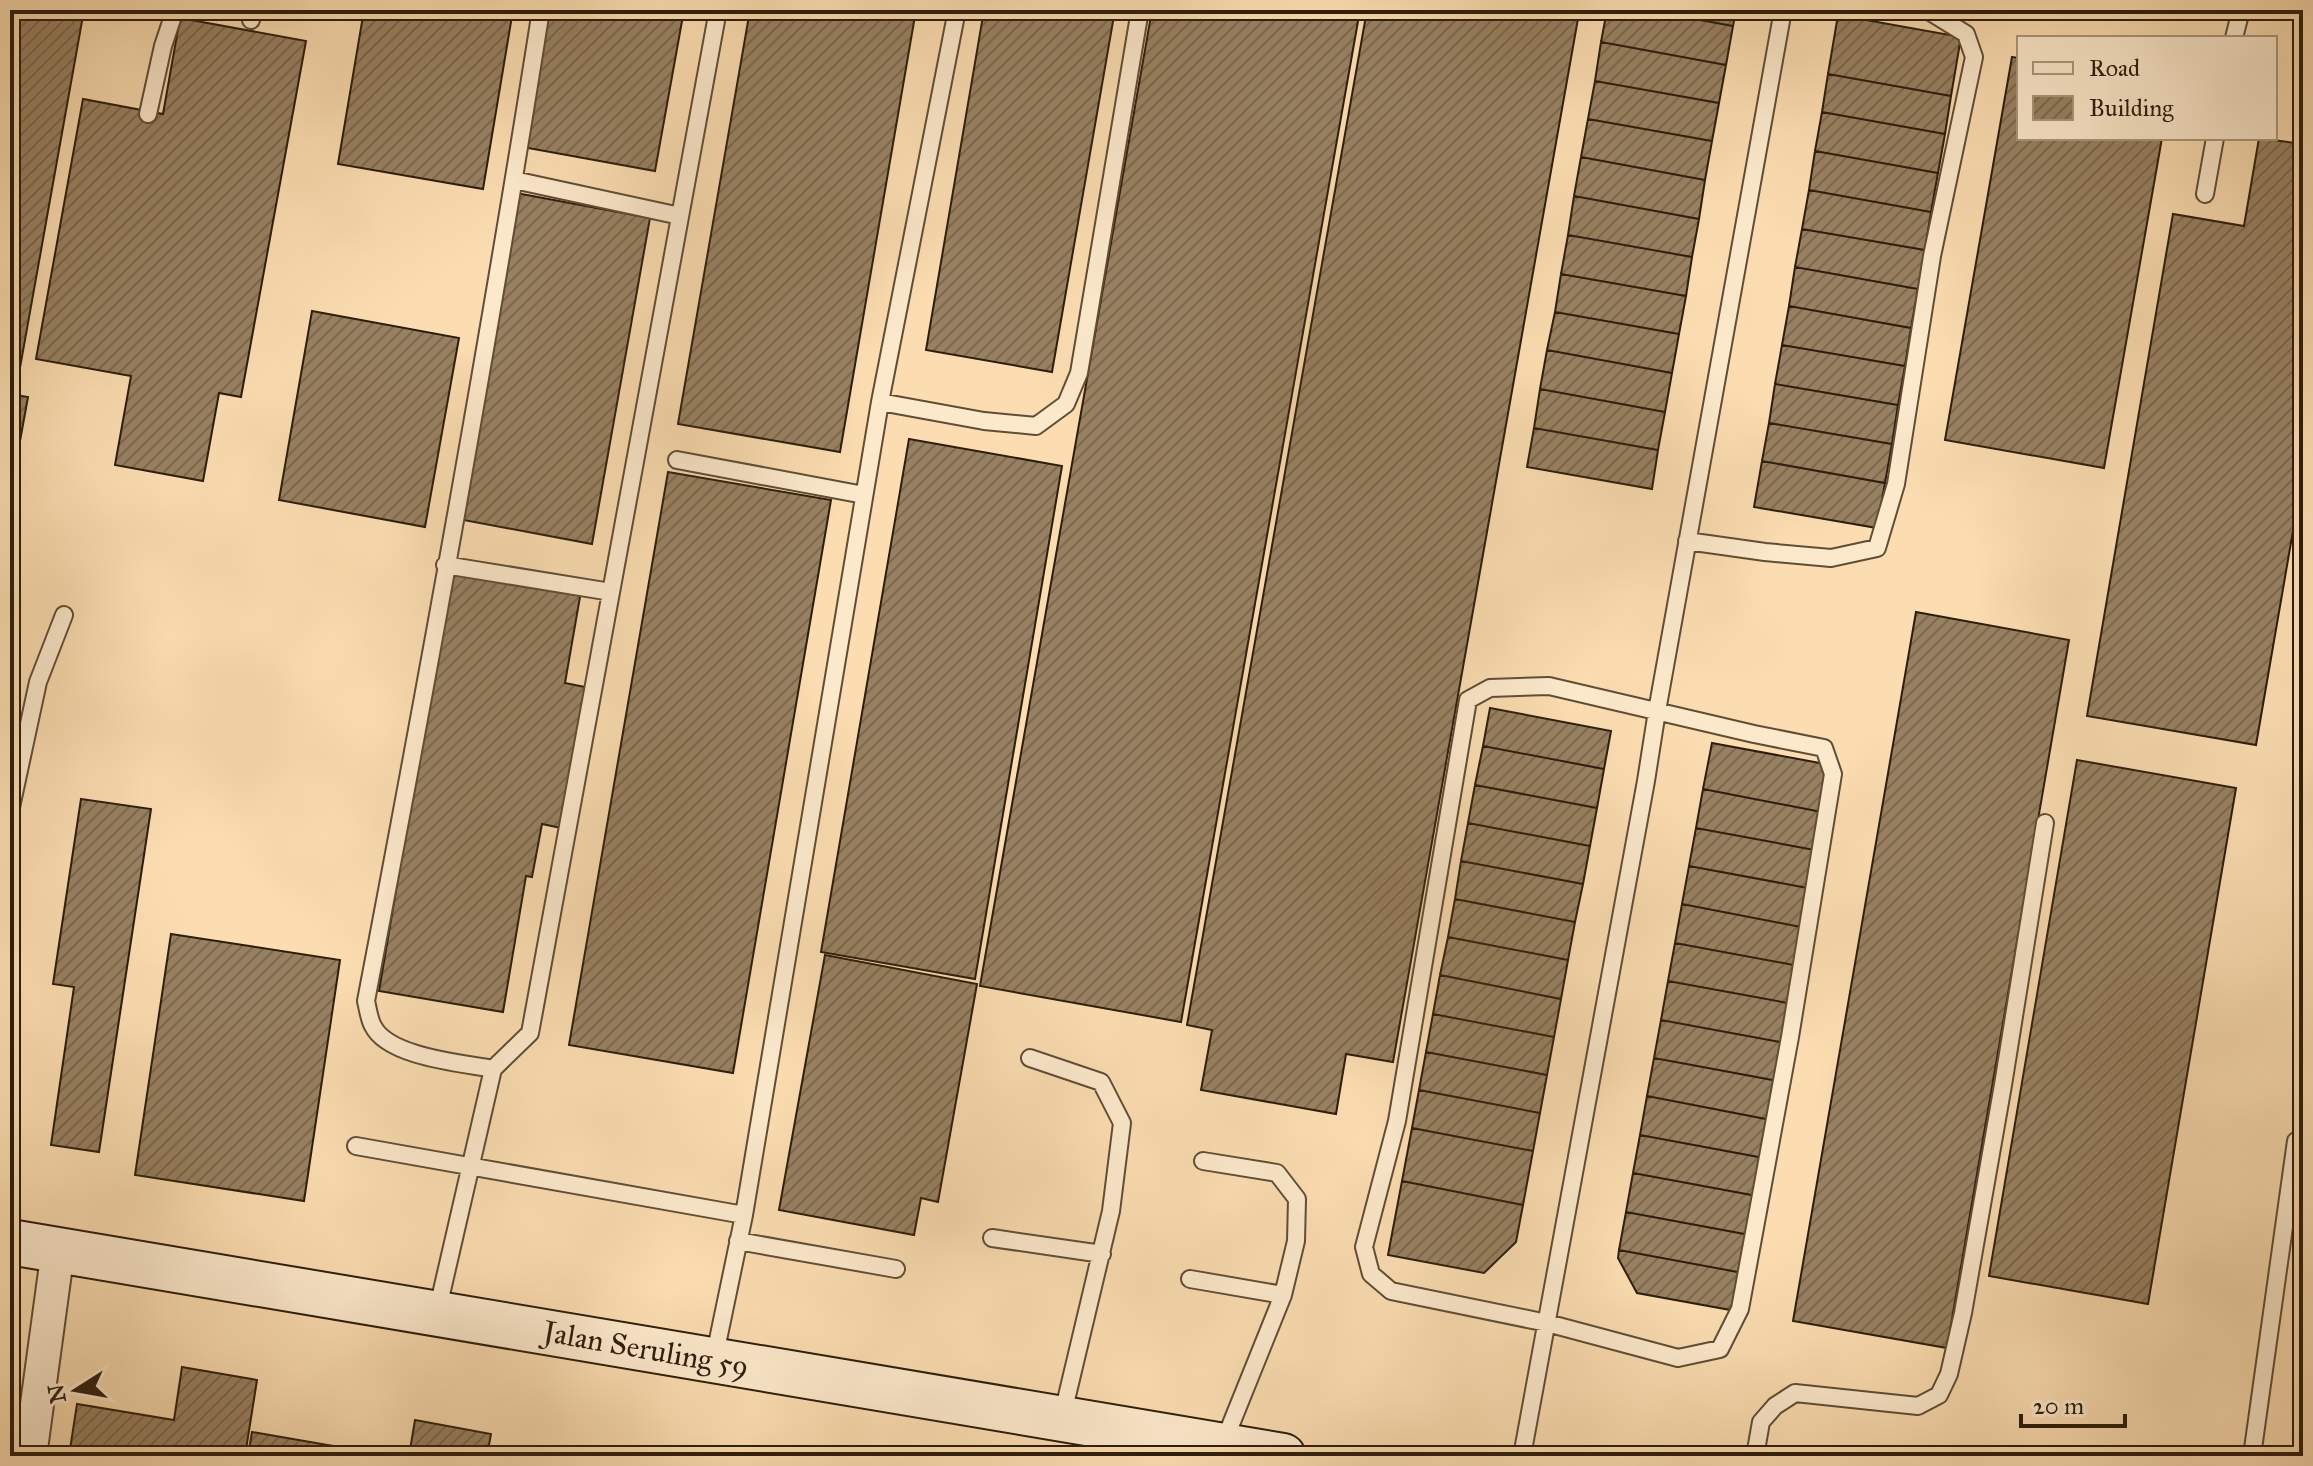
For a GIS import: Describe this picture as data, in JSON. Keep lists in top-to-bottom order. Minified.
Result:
{"streets":{"main road":["Jalan Seruling 59"]},"legend":["Road","Building"],"scale_bar":"20 m","north":"left"}
